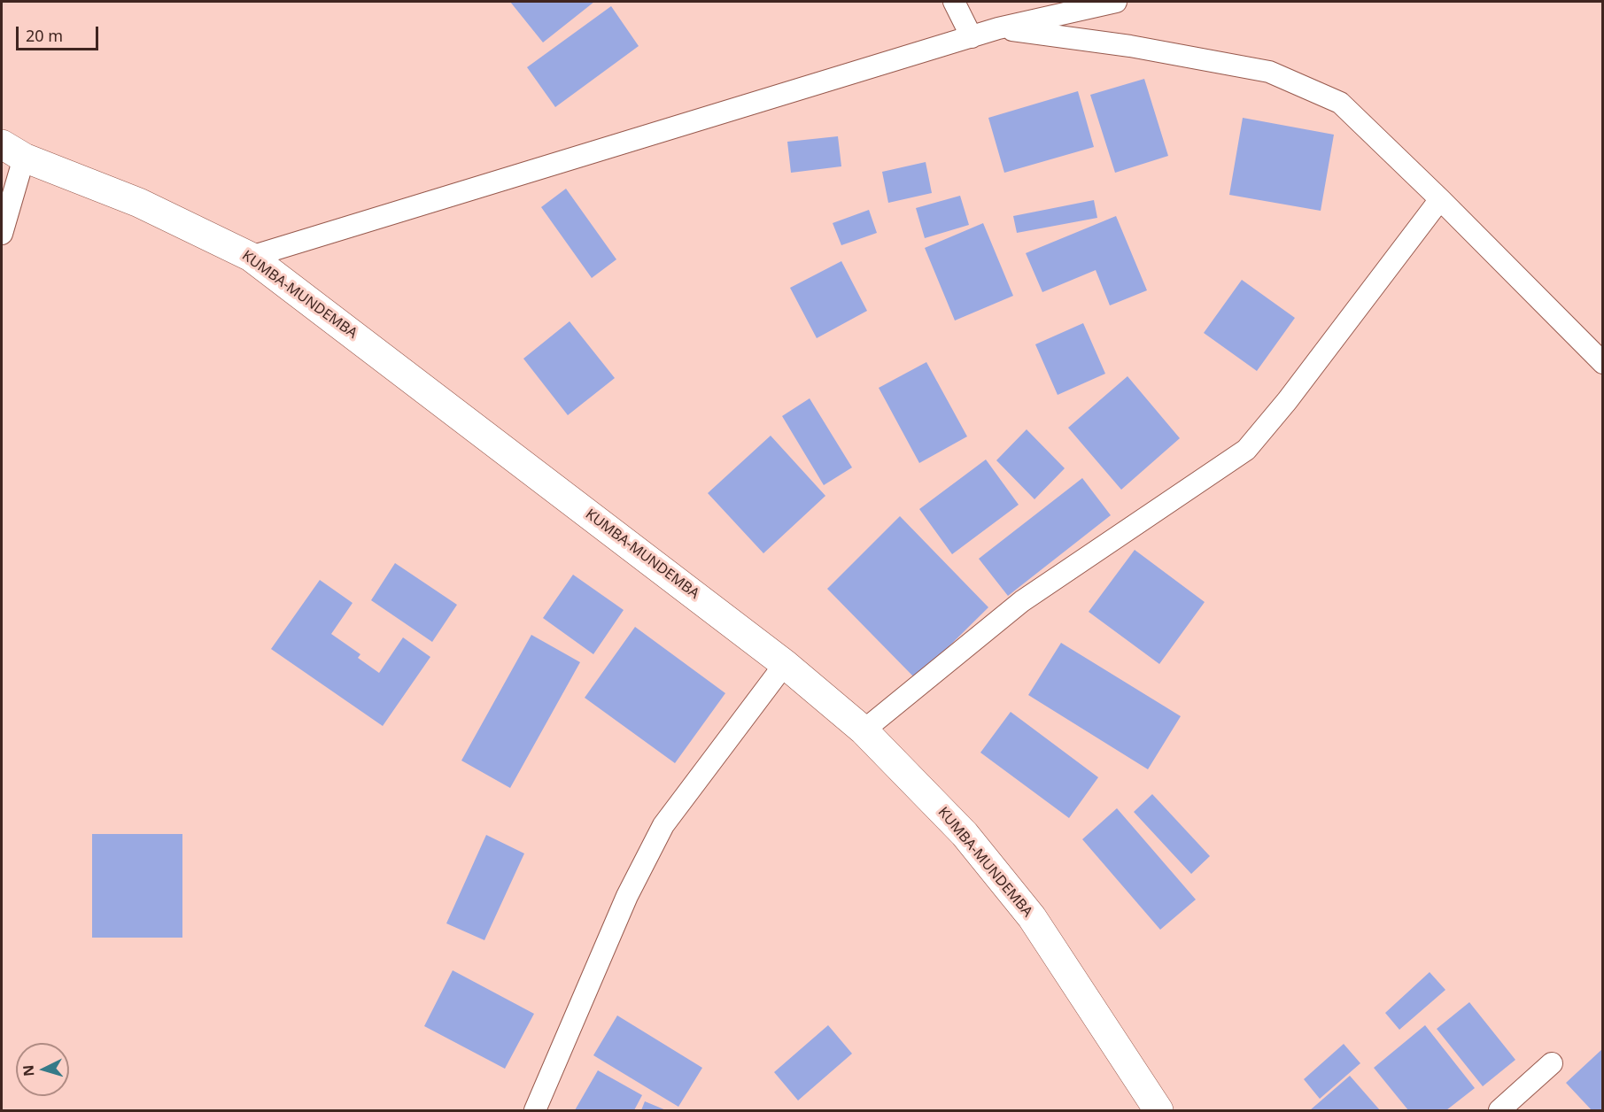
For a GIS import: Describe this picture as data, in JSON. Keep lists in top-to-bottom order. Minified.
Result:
{"streets":{"highway":["KUMBA-MUNDEMBA"]},"scale_bar":"20 m","north":"left"}
